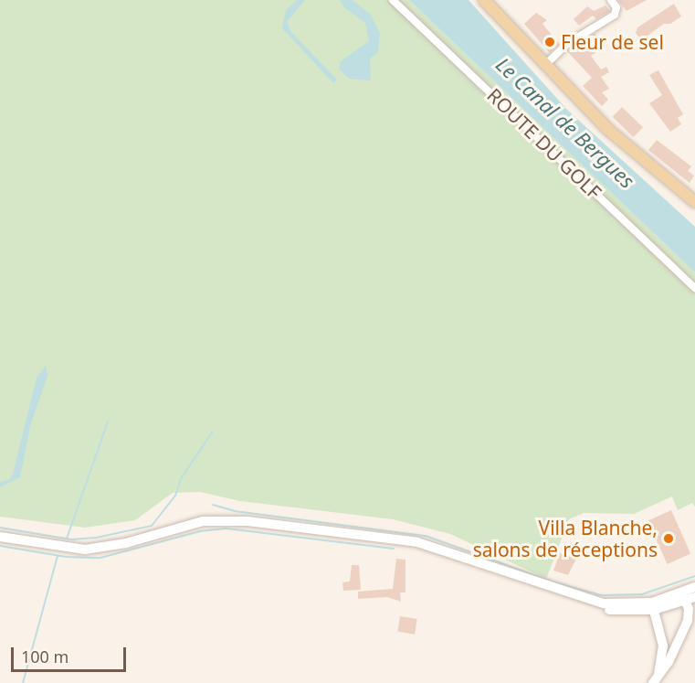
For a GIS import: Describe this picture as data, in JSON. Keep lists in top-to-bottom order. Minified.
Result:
{"streets":{"street":["ROUTE DU GOLF"]},"water":["Le Canal de Bergues"],"places":["Fleur de sel","Villa Blanche, salons de réceptions"],"scale_bar":"100 m"}
